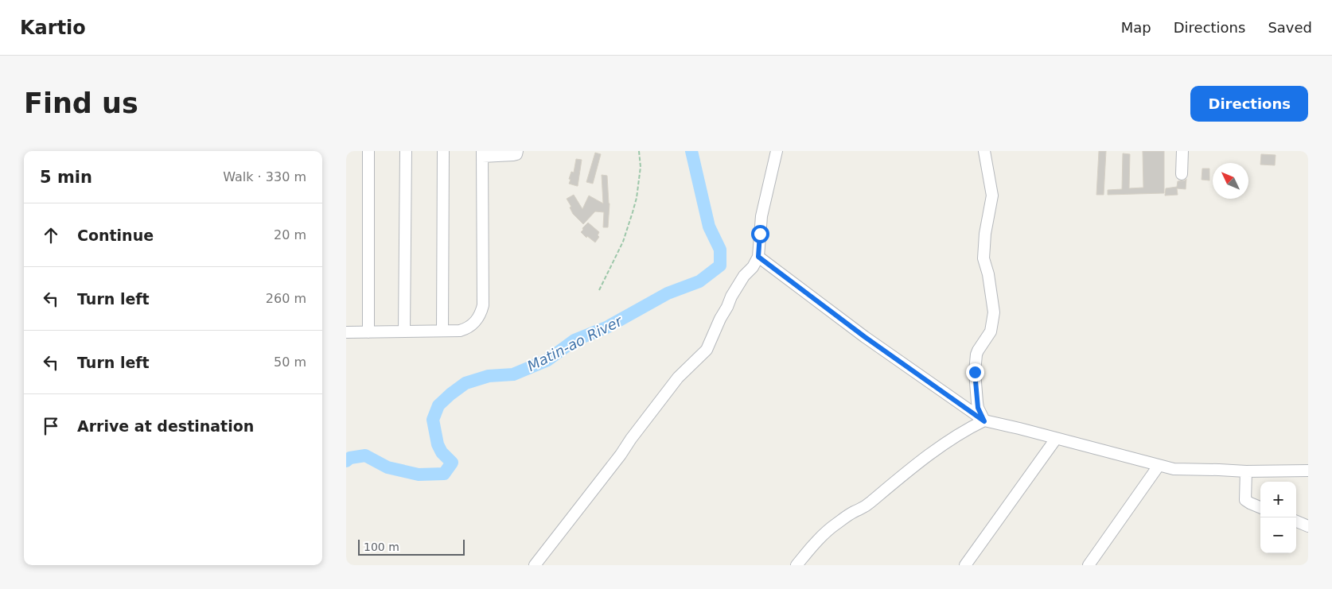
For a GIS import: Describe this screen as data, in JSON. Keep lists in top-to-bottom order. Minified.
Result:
{"water":["Matin-ao River"],"scale_bar":"100 m","north":"top left","page":{"header":"Kartio","nav":["Map","Directions","Saved"],"buttons":"Directions","title":"Find us","heading":["5 min","Walk · 330 m"],"list":[["Continue","20 m"],["Turn left","260 m"],["Turn left","50 m"],"Arrive at destination"],"map_buttons":["+","−"],"scale":"100 m"}}
